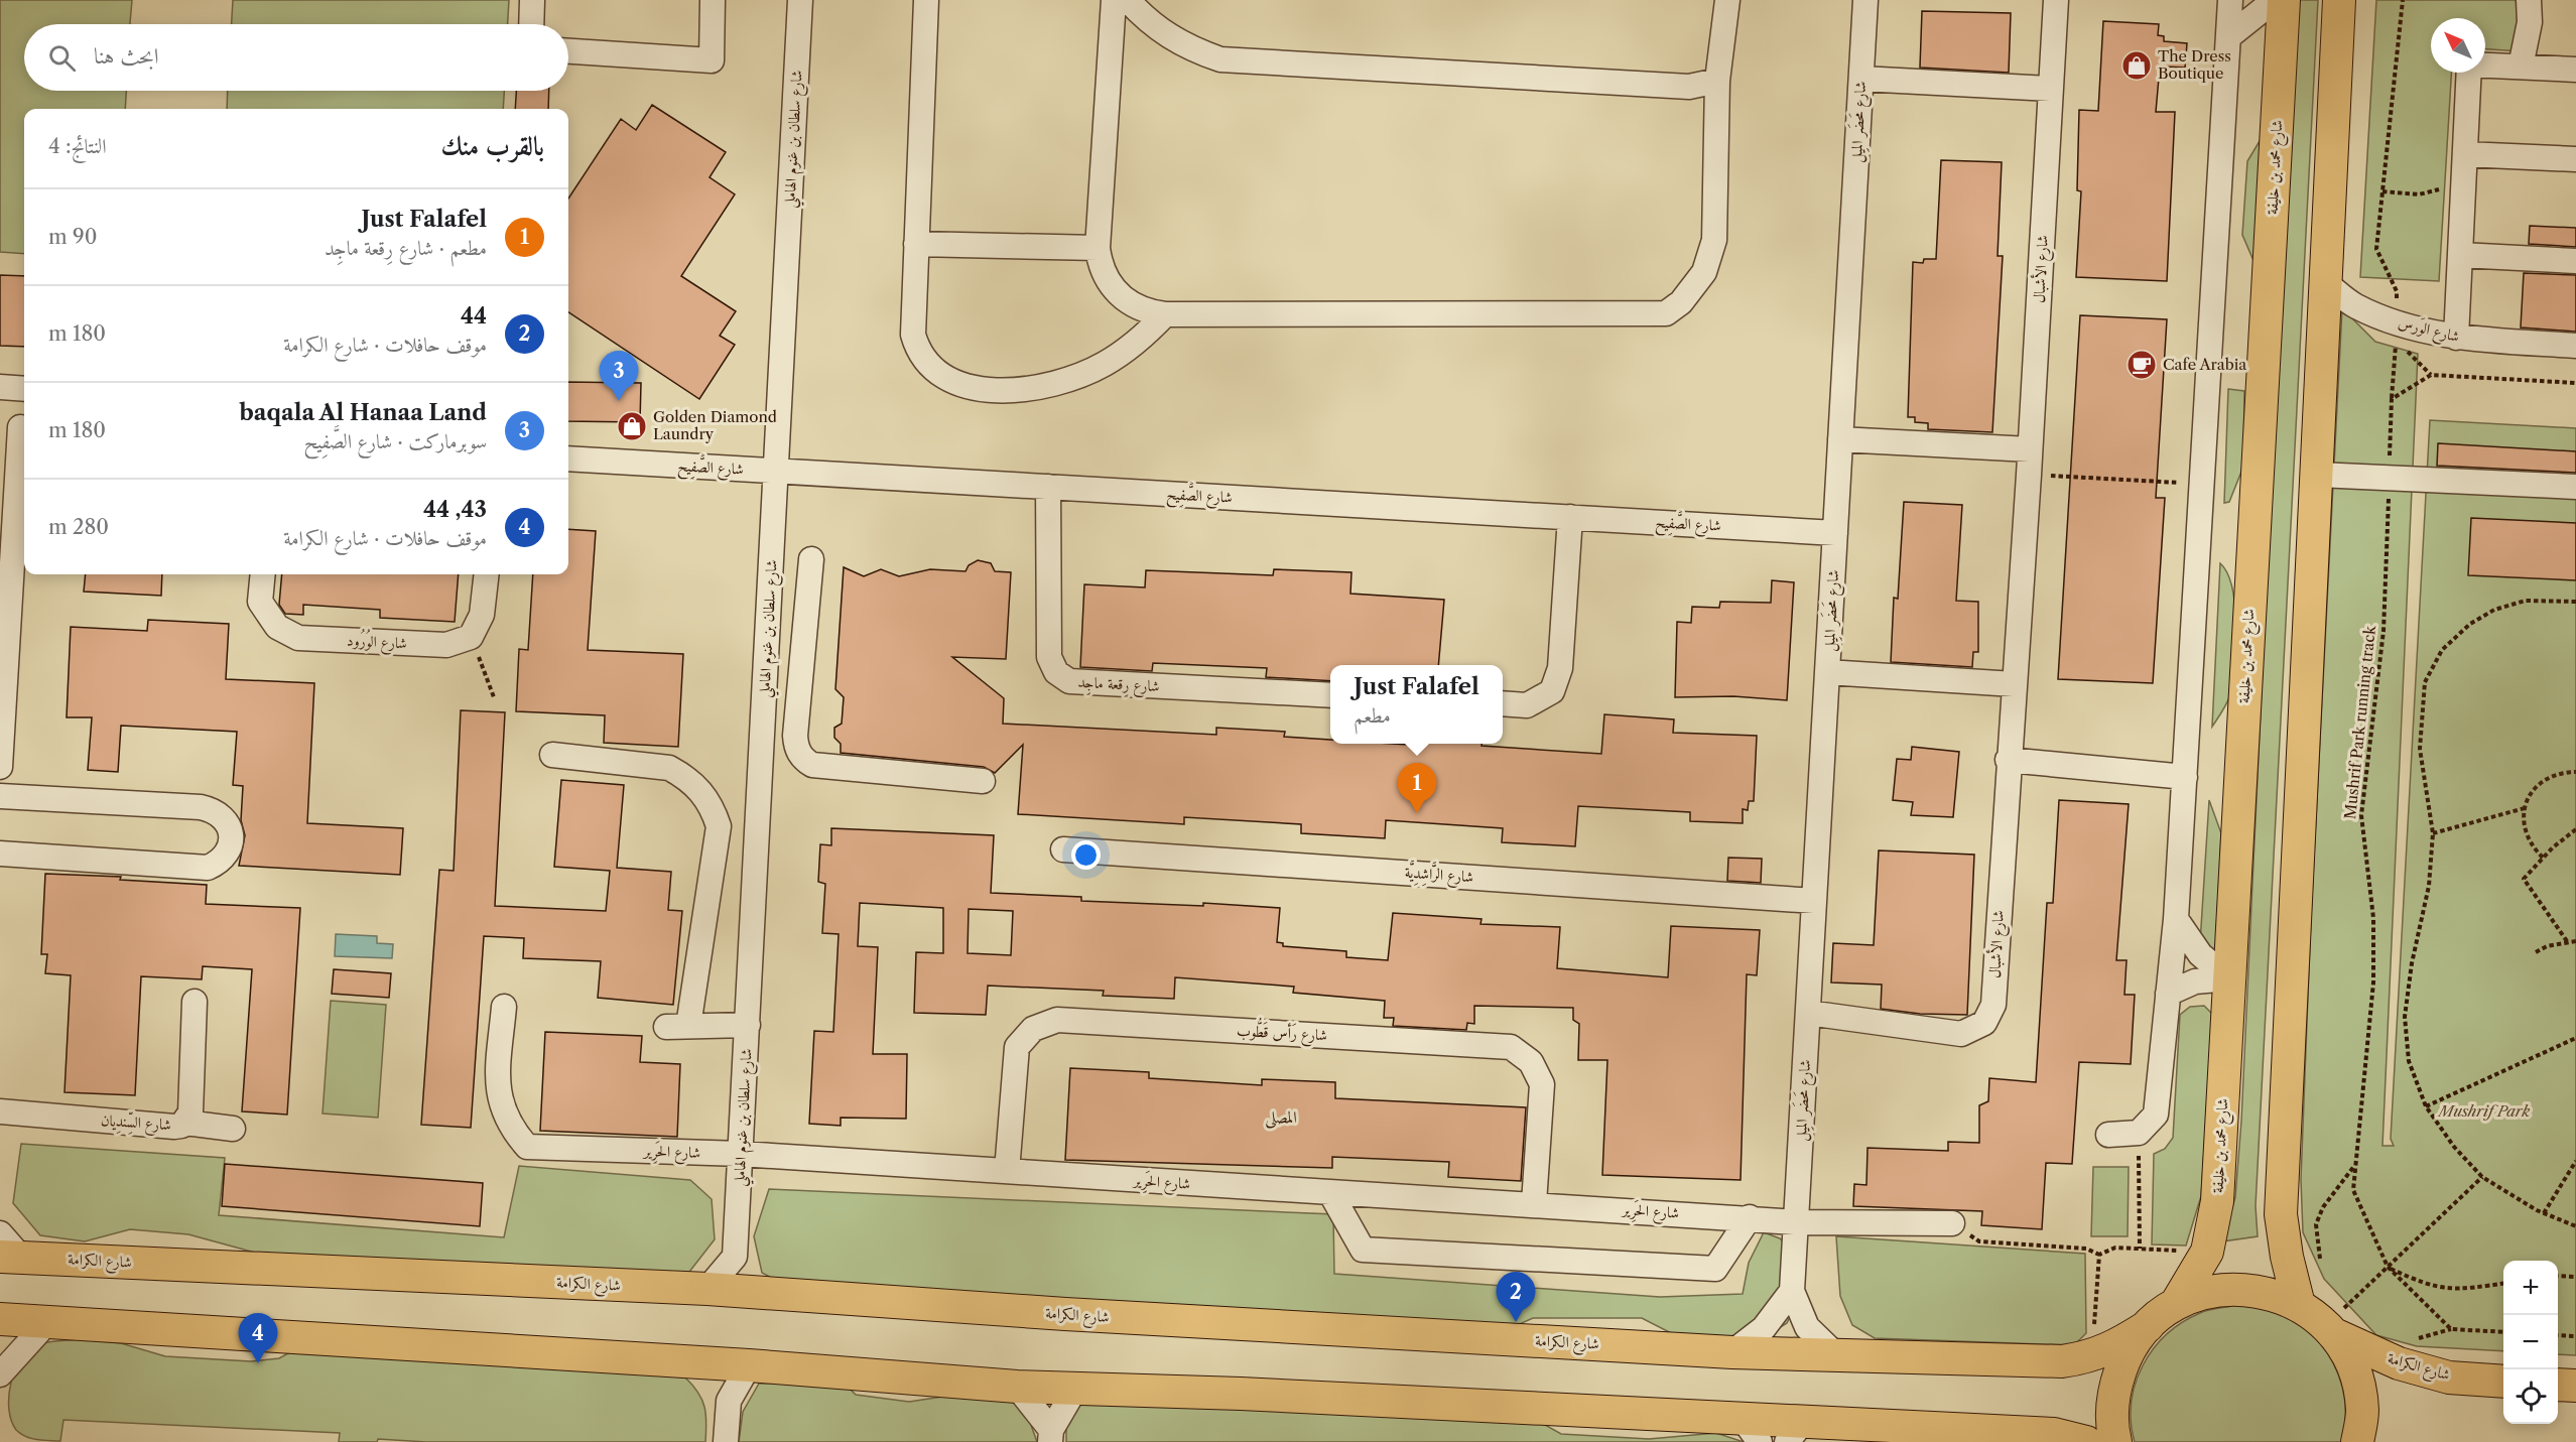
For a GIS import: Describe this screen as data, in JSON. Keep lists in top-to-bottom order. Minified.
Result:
{"streets":{"main road":["شارع محمد بن خليفة","شارع الكرامة"],"street":["شارع مَحضَر المِيل","شارع سلطان بن غنوم الهاملي","شارع الأشبال","شارع الوَرس","شارع الصَّفِيح","شارع الوُرُود","شارع رِقعة ماجِد","شارع الرَّاشِدِيَّة","شارع رَأس قَطُّوب","شارع السِّندِيان","شارع الحَرِير"],"path":["Mushrif Park running track"]},"crossings":[["شارع مَحضَر المِيل","شارع الأشبال"],["شارع مَحضَر المِيل","شارع الصَّفِيح"],["شارع مَحضَر المِيل","شارع الرَّاشِدِيَّة"],["شارع مَحضَر المِيل","شارع الحَرِير"],["شارع مَحضَر المِيل","شارع الكرامة"],["شارع سلطان بن غنوم الهاملي","شارع الصَّفِيح"],["شارع سلطان بن غنوم الهاملي","شارع الحَرِير"],["شارع الصَّفِيح","شارع رِقعة ماجِد"],["شارع رَأس قَطُّوب","شارع الحَرِير"]],"districts":["المصلى"],"parks":["Mushrif Park"],"places":{"shop":["The Dress Boutique","Golden Diamond Laundry"],"cafe":["Cafe Arabia"]},"north":"top left","page":{"search":"ابحث هنا","heading":["بالقرب منك","النتائج: 4"],"list":[{"mark":"1","name":"Just Falafel","note":"مطعم · شارع رِقعة ماجِد","value":"90 m"},{"mark":"2","name":"44","note":"موقف حافلات · شارع الكرامة","value":"180 m"},{"mark":"3","name":"baqala Al Hanaa Land","note":"سوبرماركت · شارع الصَّفِيح","value":"180 m"},{"mark":"4","name":"43, 44","note":"موقف حافلات · شارع الكرامة","value":"280 m"}],"pins":["3","1","2","4"],"popup":["Just Falafel","مطعم"],"map_buttons":["+","−"]}}
